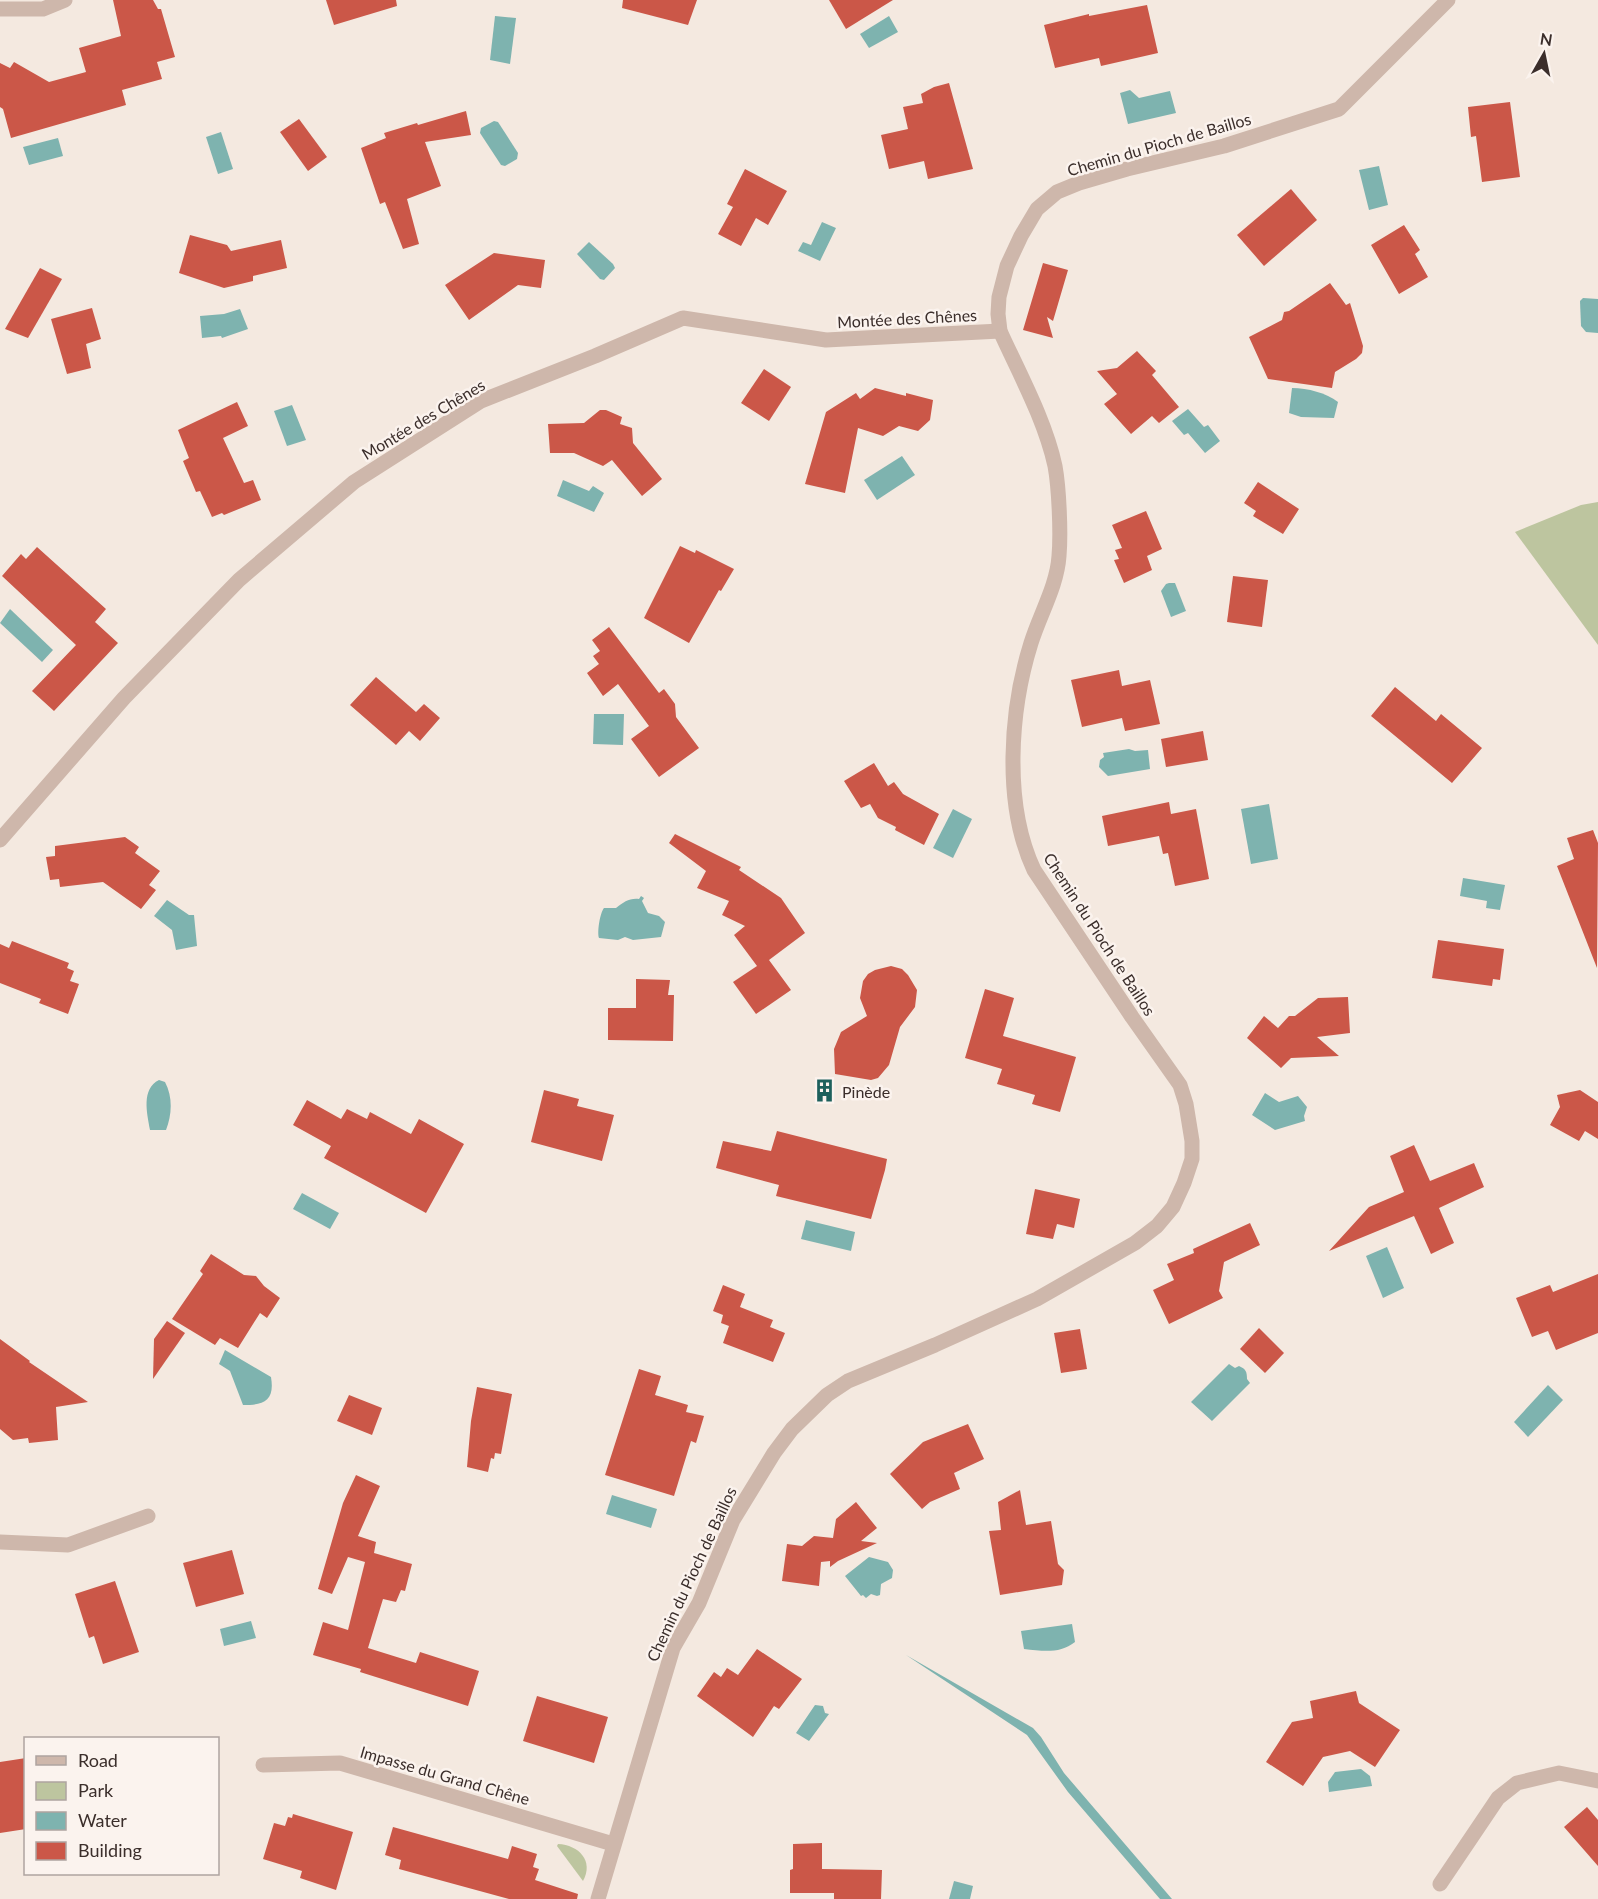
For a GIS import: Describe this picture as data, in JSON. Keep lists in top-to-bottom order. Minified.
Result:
{"streets":{"street":["Chemin du Pioch de Baillos","Montée des Chênes","Impasse du Grand Chêne"]},"crossings":[["Chemin du Pioch de Baillos","Montée des Chênes"],["Chemin du Pioch de Baillos","Impasse du Grand Chêne"]],"places":{"building":["Pinède"]},"legend":["Road","Park","Water","Building"],"north":"top"}
